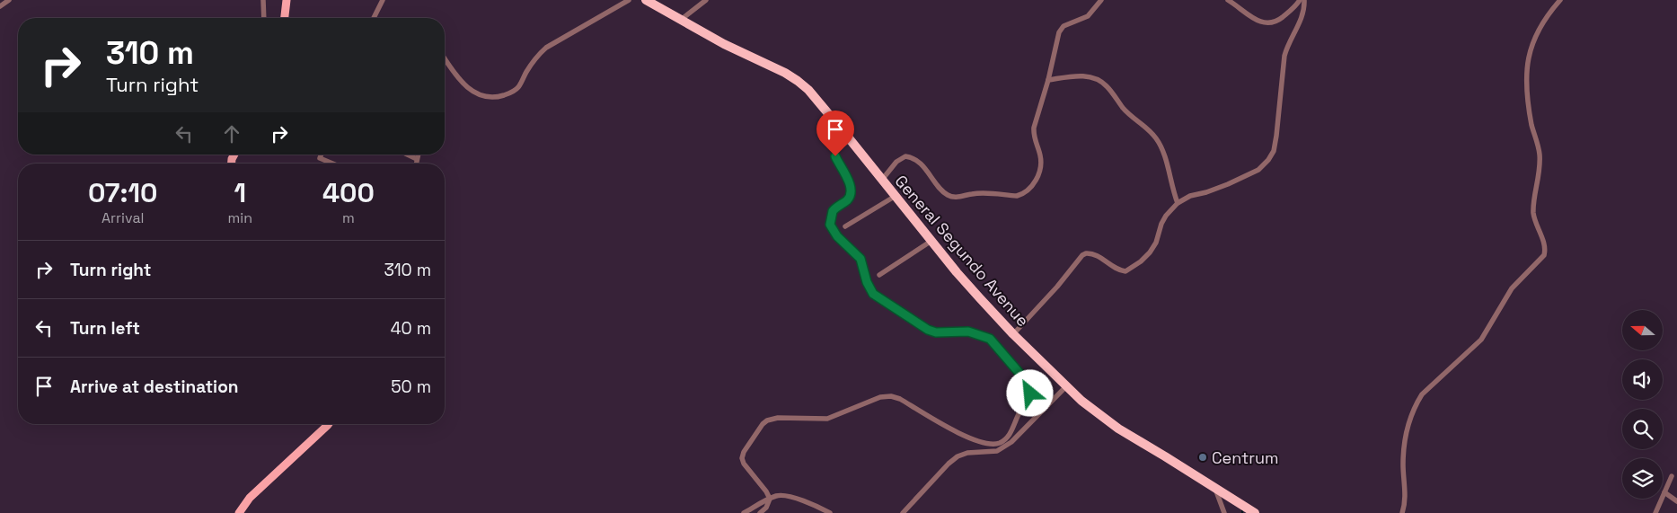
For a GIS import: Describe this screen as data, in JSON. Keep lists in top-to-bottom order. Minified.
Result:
{"streets":{"highway":["General Segundo Avenue"]},"places":["Centrum"],"north":"left","page":{"turn":["310 m","Turn right"],"eta":["07:10","Arrival","1","min","400","m"],"list":[{"name":"Turn right","value":"310 m"},{"name":"Turn left","value":"40 m"},{"name":"Arrive at destination","value":"50 m"}]}}
